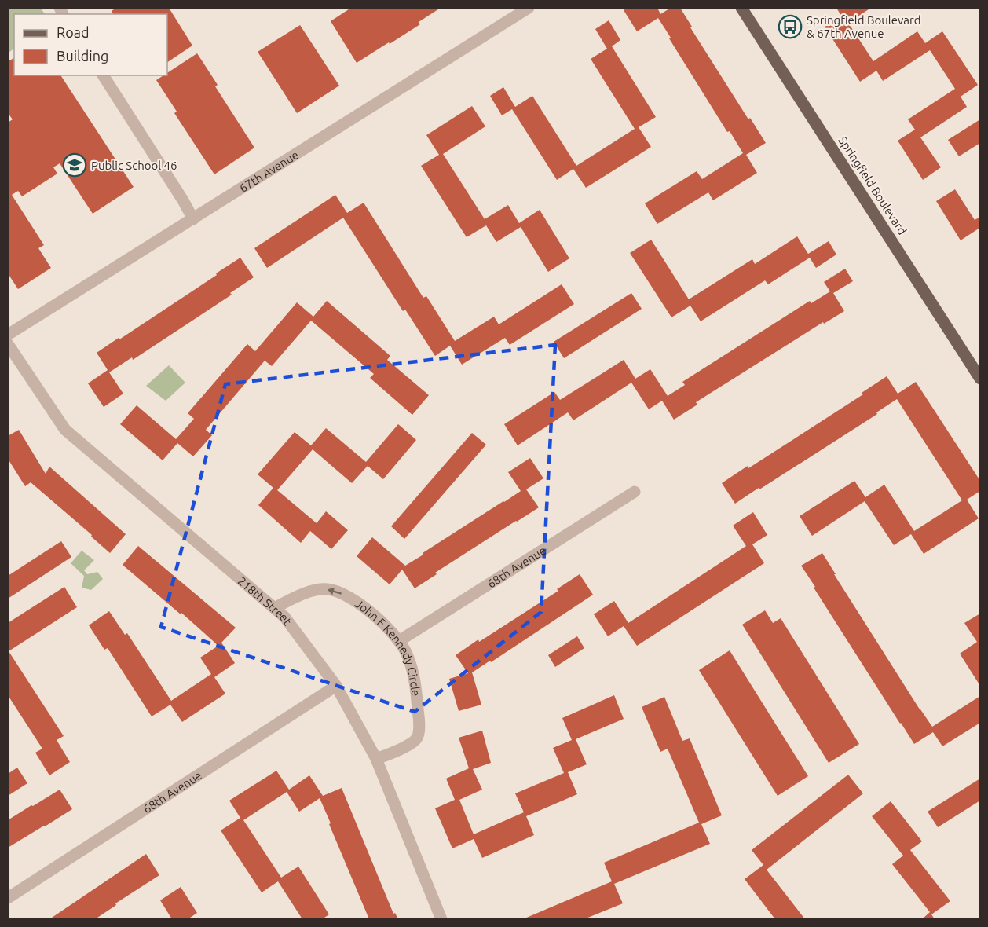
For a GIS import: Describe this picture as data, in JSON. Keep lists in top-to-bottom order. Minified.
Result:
{"streets":{"main road":["Springfield Boulevard"],"street":["67th Avenue","68th Avenue","218th Street","John F Kennedy Circle"]},"crossings":[["68th Avenue","218th Street"],["68th Avenue","John F Kennedy Circle"],["218th Street","John F Kennedy Circle"]],"one_way":["John F Kennedy Circle"],"places":{"bus stop":["Springfield Boulevard & 67th Avenue"],"school or university":["Public School 46"]},"legend":["Road","Building"]}
